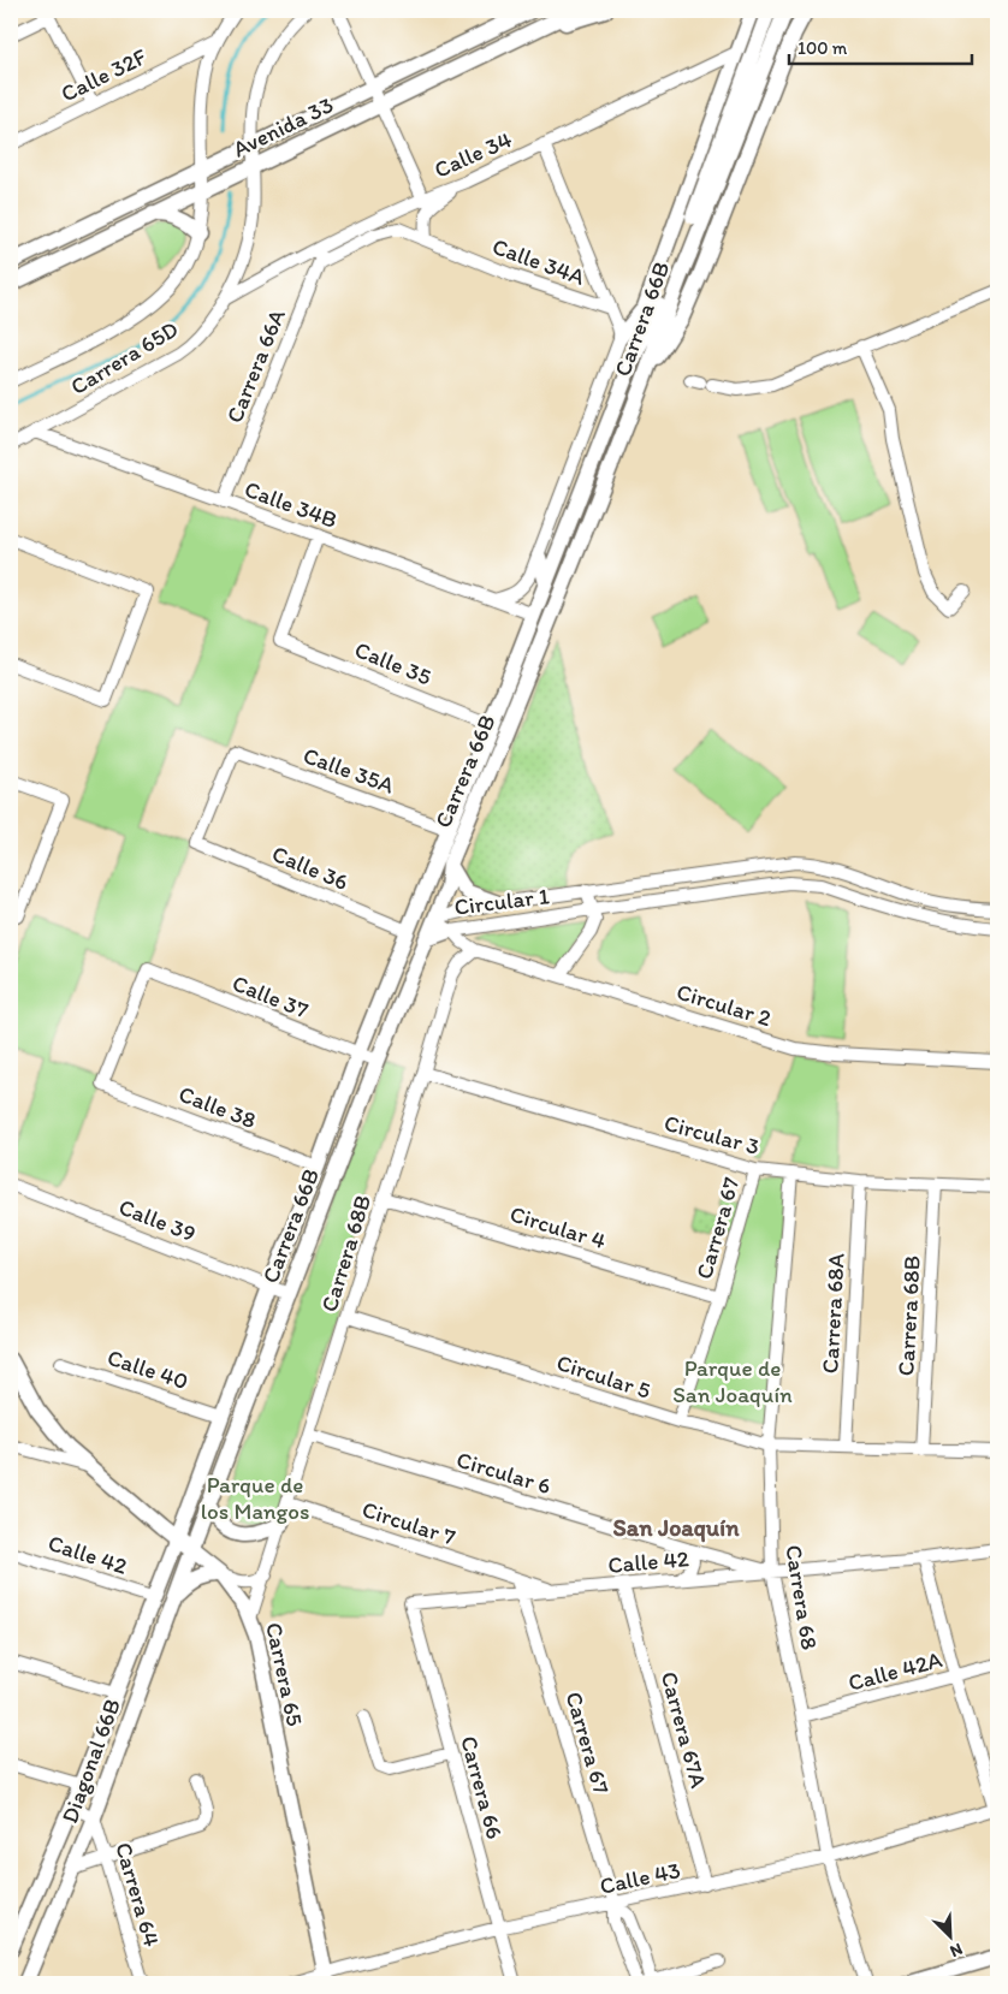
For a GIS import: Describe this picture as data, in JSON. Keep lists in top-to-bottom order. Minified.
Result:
{"streets":{"main road":["Avenida 33","Carrera 66B","Carrera 65","Diagonal 66B"],"street":["Calle 32F","Calle 34","Calle 34A","Carrera 65D","Carrera 66A","Calle 34B","Calle 35","Calle 35A","Calle 36","Circular 1","Calle 37","Circular 2","Calle 38","Circular 3","Calle 39","Circular 4","Carrera 67","Carrera 68B","Carrera 68A","Calle 40","Circular 5","Circular 6","Circular 7","Calle 42","Carrera 68","Calle 42A","Carrera 67A","Carrera 66","Calle 43","Carrera 64"]},"crossings":[["Calle 32F","Carrera 65D"],["Avenida 33","Carrera 65D"],["Calle 34","Carrera 65D"],["Calle 34","Carrera 66A"],["Calle 34A","Carrera 66A"],["Carrera 66B","Calle 34B"],["Carrera 66B","Calle 35"],["Carrera 66B","Calle 35A"],["Carrera 66B","Calle 36"],["Carrera 66B","Circular 1"],["Carrera 66B","Calle 37"],["Carrera 66B","Calle 38"],["Carrera 66B","Calle 39"],["Carrera 66B","Calle 40"],["Carrera 66B","Carrera 65"],["Carrera 66B","Diagonal 66B"],["Carrera 65D","Calle 34B"],["Carrera 66A","Calle 34B"],["Calle 34B","Calle 35"],["Calle 35A","Calle 36"],["Circular 1","Circular 2"],["Calle 37","Calle 38"],["Circular 2","Carrera 68B"],["Circular 3","Carrera 67"],["Circular 3","Carrera 68B"],["Circular 3","Carrera 68A"],["Circular 3","Carrera 68"],["Circular 4","Carrera 67"],["Circular 4","Carrera 68B"],["Carrera 67","Circular 5"],["Carrera 67","Calle 42"],["Carrera 67","Calle 43"],["Carrera 68B","Circular 5"],["Carrera 68B","Circular 6"],["Carrera 68B","Circular 7"],["Carrera 68B","Carrera 65"],["Carrera 68A","Circular 5"],["Circular 5","Carrera 68"],["Circular 6","Calle 42"],["Circular 6","Carrera 68"],["Circular 7","Calle 42"],["Calle 42","Carrera 68"],["Calle 42","Carrera 67A"],["Calle 42","Diagonal 66B"],["Calle 42","Carrera 66"],["Carrera 68","Calle 42A"],["Carrera 68","Calle 43"],["Carrera 65","Diagonal 66B"],["Carrera 65","Calle 43"],["Carrera 67A","Calle 43"],["Diagonal 66B","Carrera 64"],["Carrera 66","Calle 43"]],"districts":["San Joaquín"],"parks":["Parque de San Joaquín","Parque de los Mangos"],"scale_bar":"100 m","north":"bottom right"}
